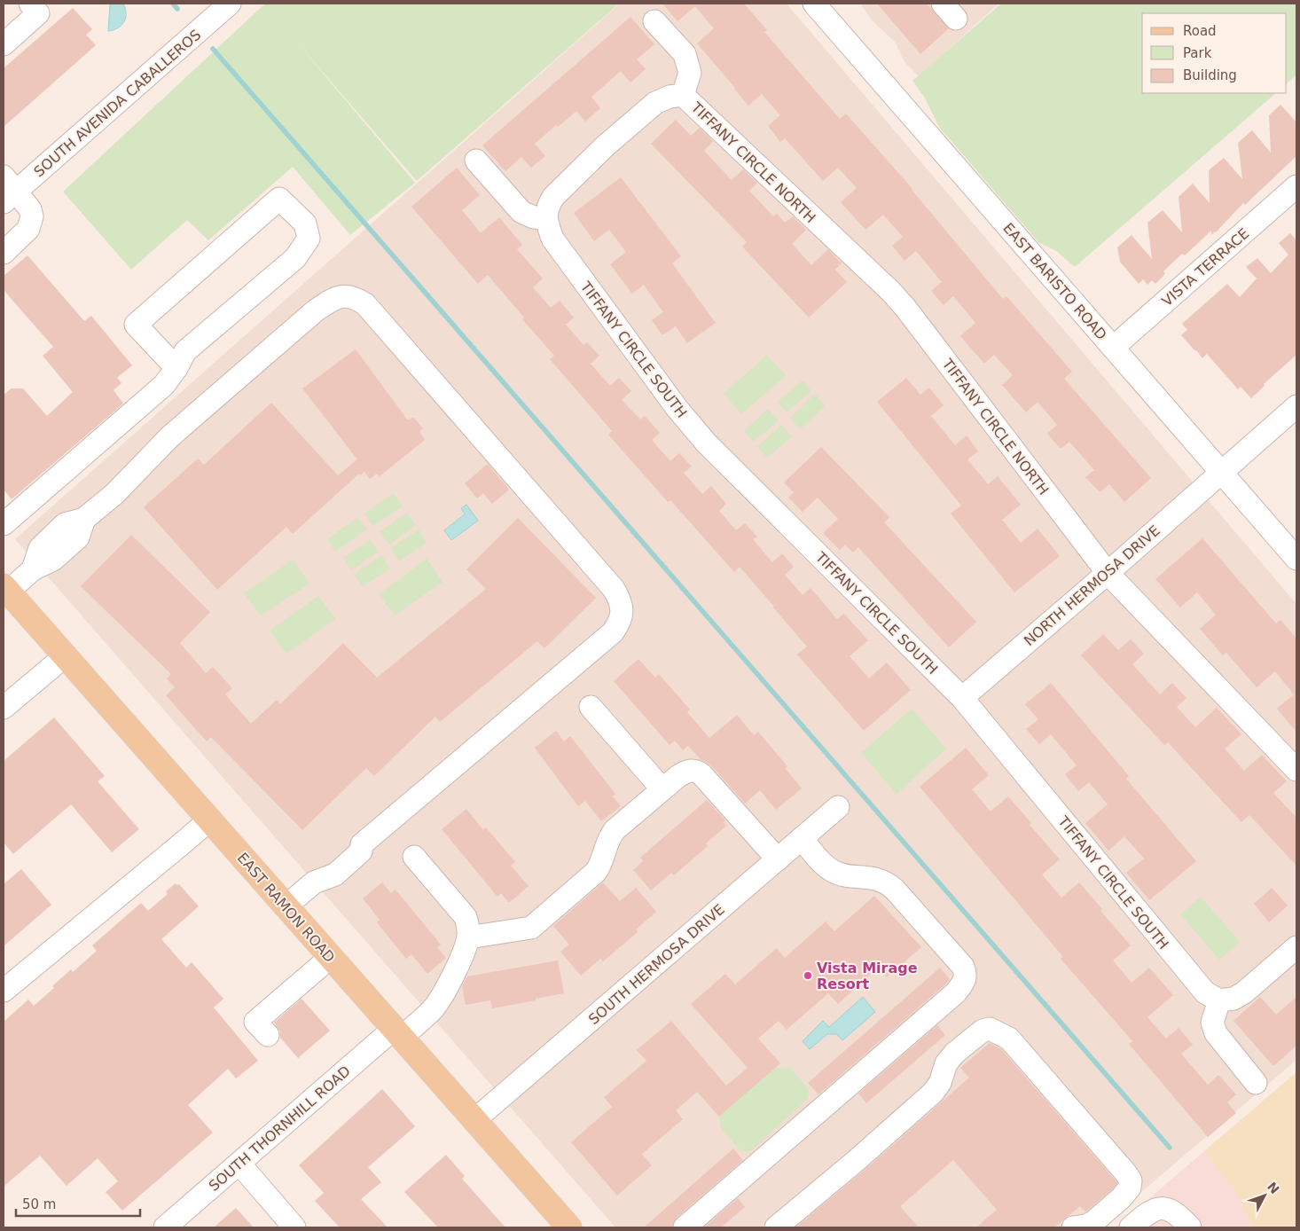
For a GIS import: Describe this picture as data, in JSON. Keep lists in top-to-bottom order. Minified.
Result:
{"streets":{"main road":["EAST RAMON ROAD"],"street":["SOUTH AVENIDA CABALLEROS","TIFFANY CIRCLE NORTH","VISTA TERRACE","EAST BARISTO ROAD","TIFFANY CIRCLE SOUTH","NORTH HERMOSA DRIVE","SOUTH HERMOSA DRIVE","SOUTH THORNHILL ROAD"]},"crossings":[["TIFFANY CIRCLE NORTH","NORTH HERMOSA DRIVE"],["VISTA TERRACE","EAST BARISTO ROAD"],["EAST BARISTO ROAD","NORTH HERMOSA DRIVE"],["TIFFANY CIRCLE SOUTH","NORTH HERMOSA DRIVE"],["EAST RAMON ROAD","SOUTH HERMOSA DRIVE"],["EAST RAMON ROAD","SOUTH THORNHILL ROAD"]],"places":["Vista Mirage Resort"],"legend":["Road","Park","Building"],"scale_bar":"50 m","north":"top right"}
